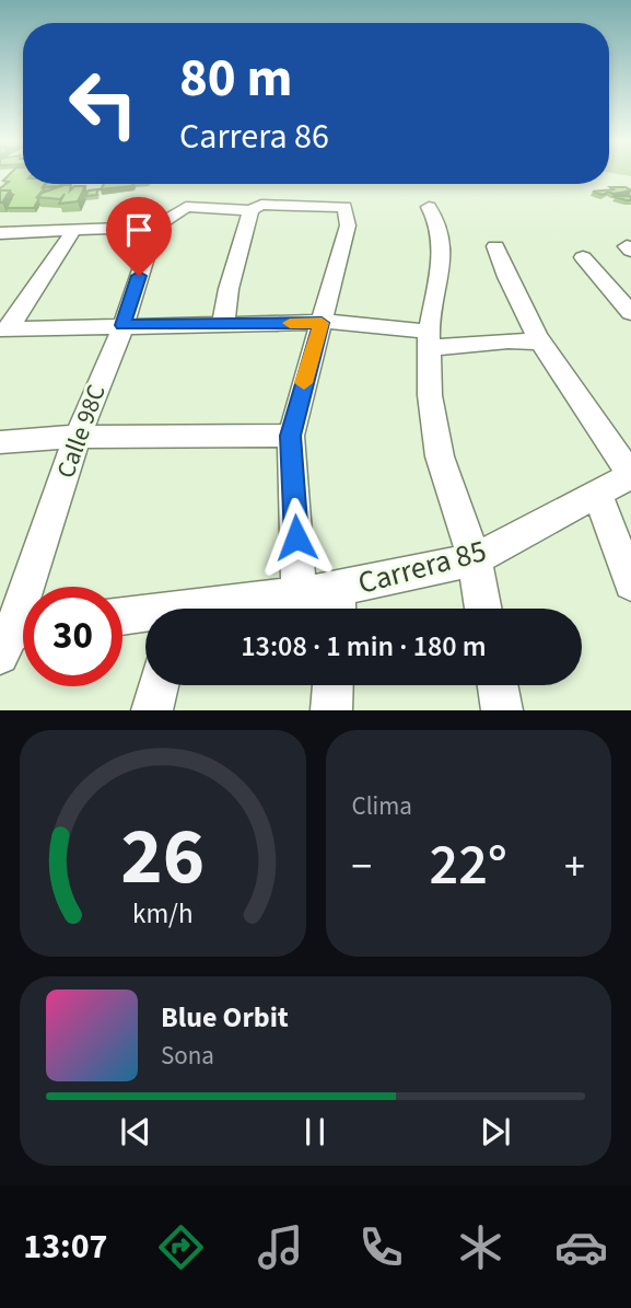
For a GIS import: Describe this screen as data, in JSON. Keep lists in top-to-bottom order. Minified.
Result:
{"streets":{"street":["Calle 98C","Carrera 85"]},"page":{"turn":["80 m","Carrera 86"],"limit":"30","trip":"13:08 · 1 min · 180 m","tile":"Clima","heat":["−","22°","+"],"song":["Blue Orbit","Sona"],"tabs":"13:07","gauge":["26","km/h"]}}
